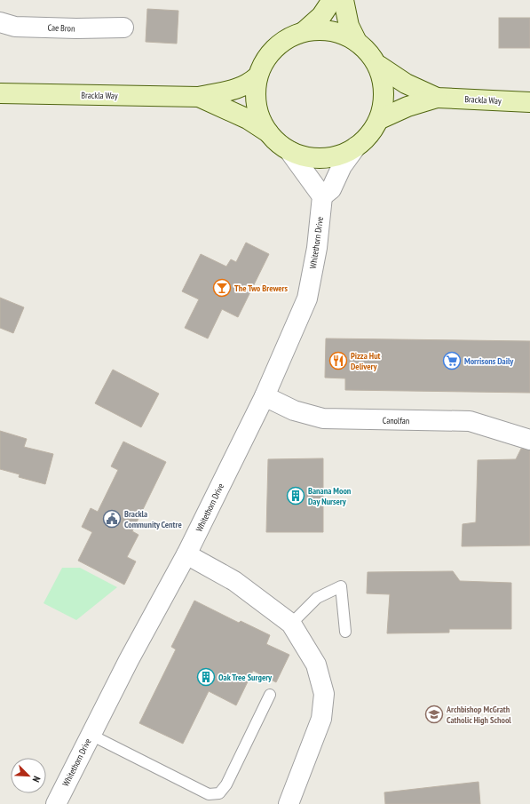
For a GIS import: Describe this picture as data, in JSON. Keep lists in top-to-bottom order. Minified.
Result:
{"streets":{"street":["Cae Bron","Brackla Way","Whitethorn Drive","Canolfan"]},"crossings":[["Whitethorn Drive","Canolfan"]],"places":{"bar":["The Two Brewers"],"restaurant":["Pizza Hut Delivery"],"supermarket":["Morrisons Daily"],"building":["Banana Moon Day Nursery","Oak Tree Surgery"],"public building":["Brackla Community Centre"],"school or university":["Archbishop McGrath Catholic High School"]},"north":"bottom right"}
